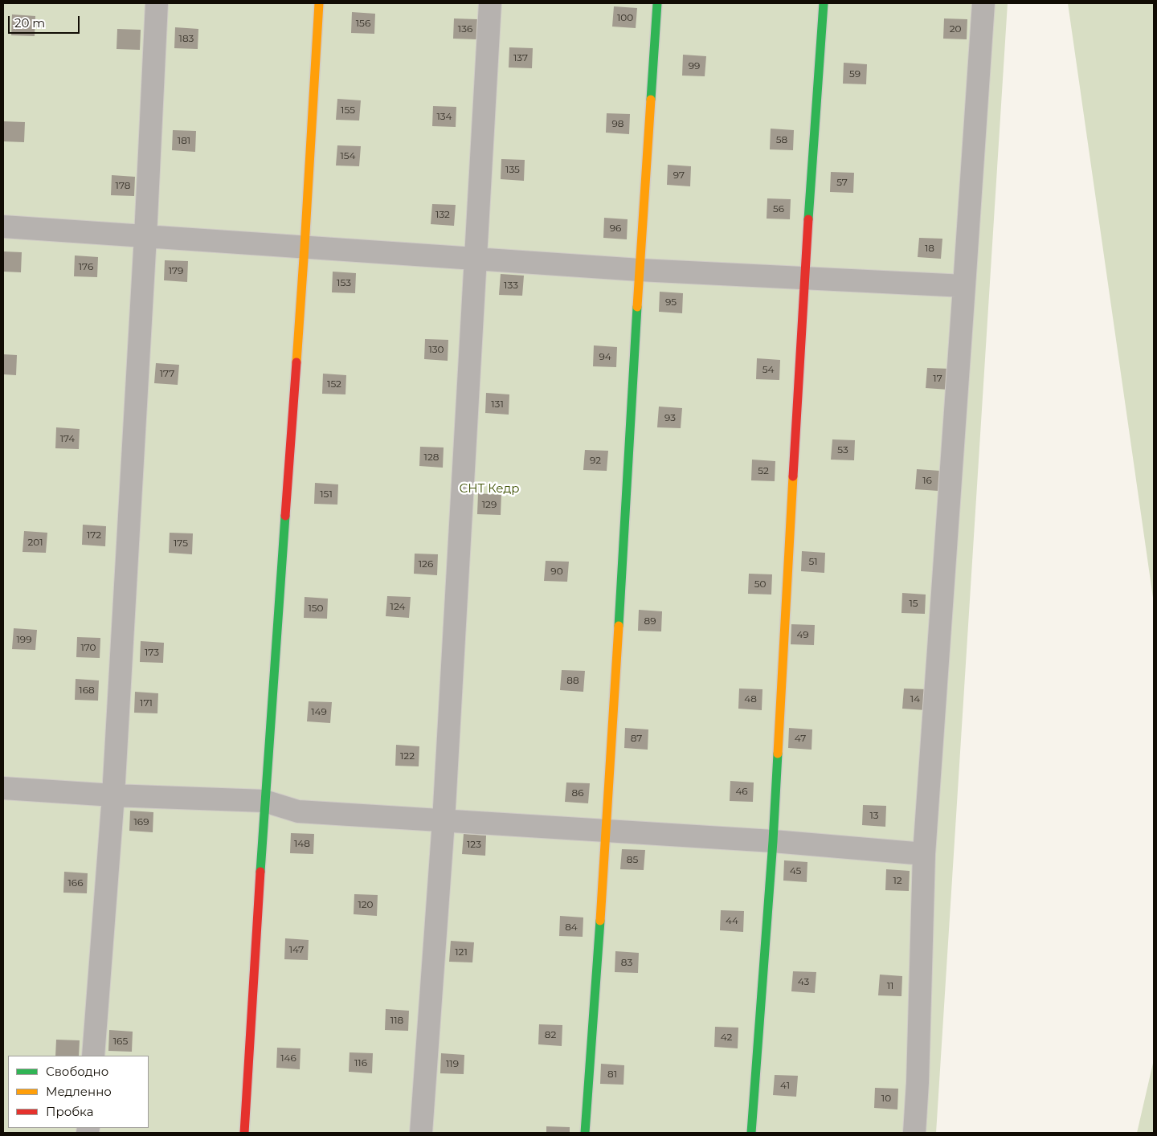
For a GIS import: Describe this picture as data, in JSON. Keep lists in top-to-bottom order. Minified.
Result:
{"parks":["СНТ Кедр"],"house_numbers":["100","156","136","20","183","137","99","59","155","134","98","58","181","154","135","97","57","178","56","132","96","18","176","179","153","133","95","130","94","54","177","17","152","131","93","174","53","128","92","52","16","151","129","172","201","175","51","126","90","50","15","124","150","89","49","199","170","173","88","168","48","14","171","149","87","47","122","46","86","13","169","148","123","85","45","12","166","120","44","84","147","121","83","43","11","118","82","42","165","146","116","119","81","41","10"],"legend":["Свободно","Медленно","Пробка"],"scale_bar":"20 m"}
